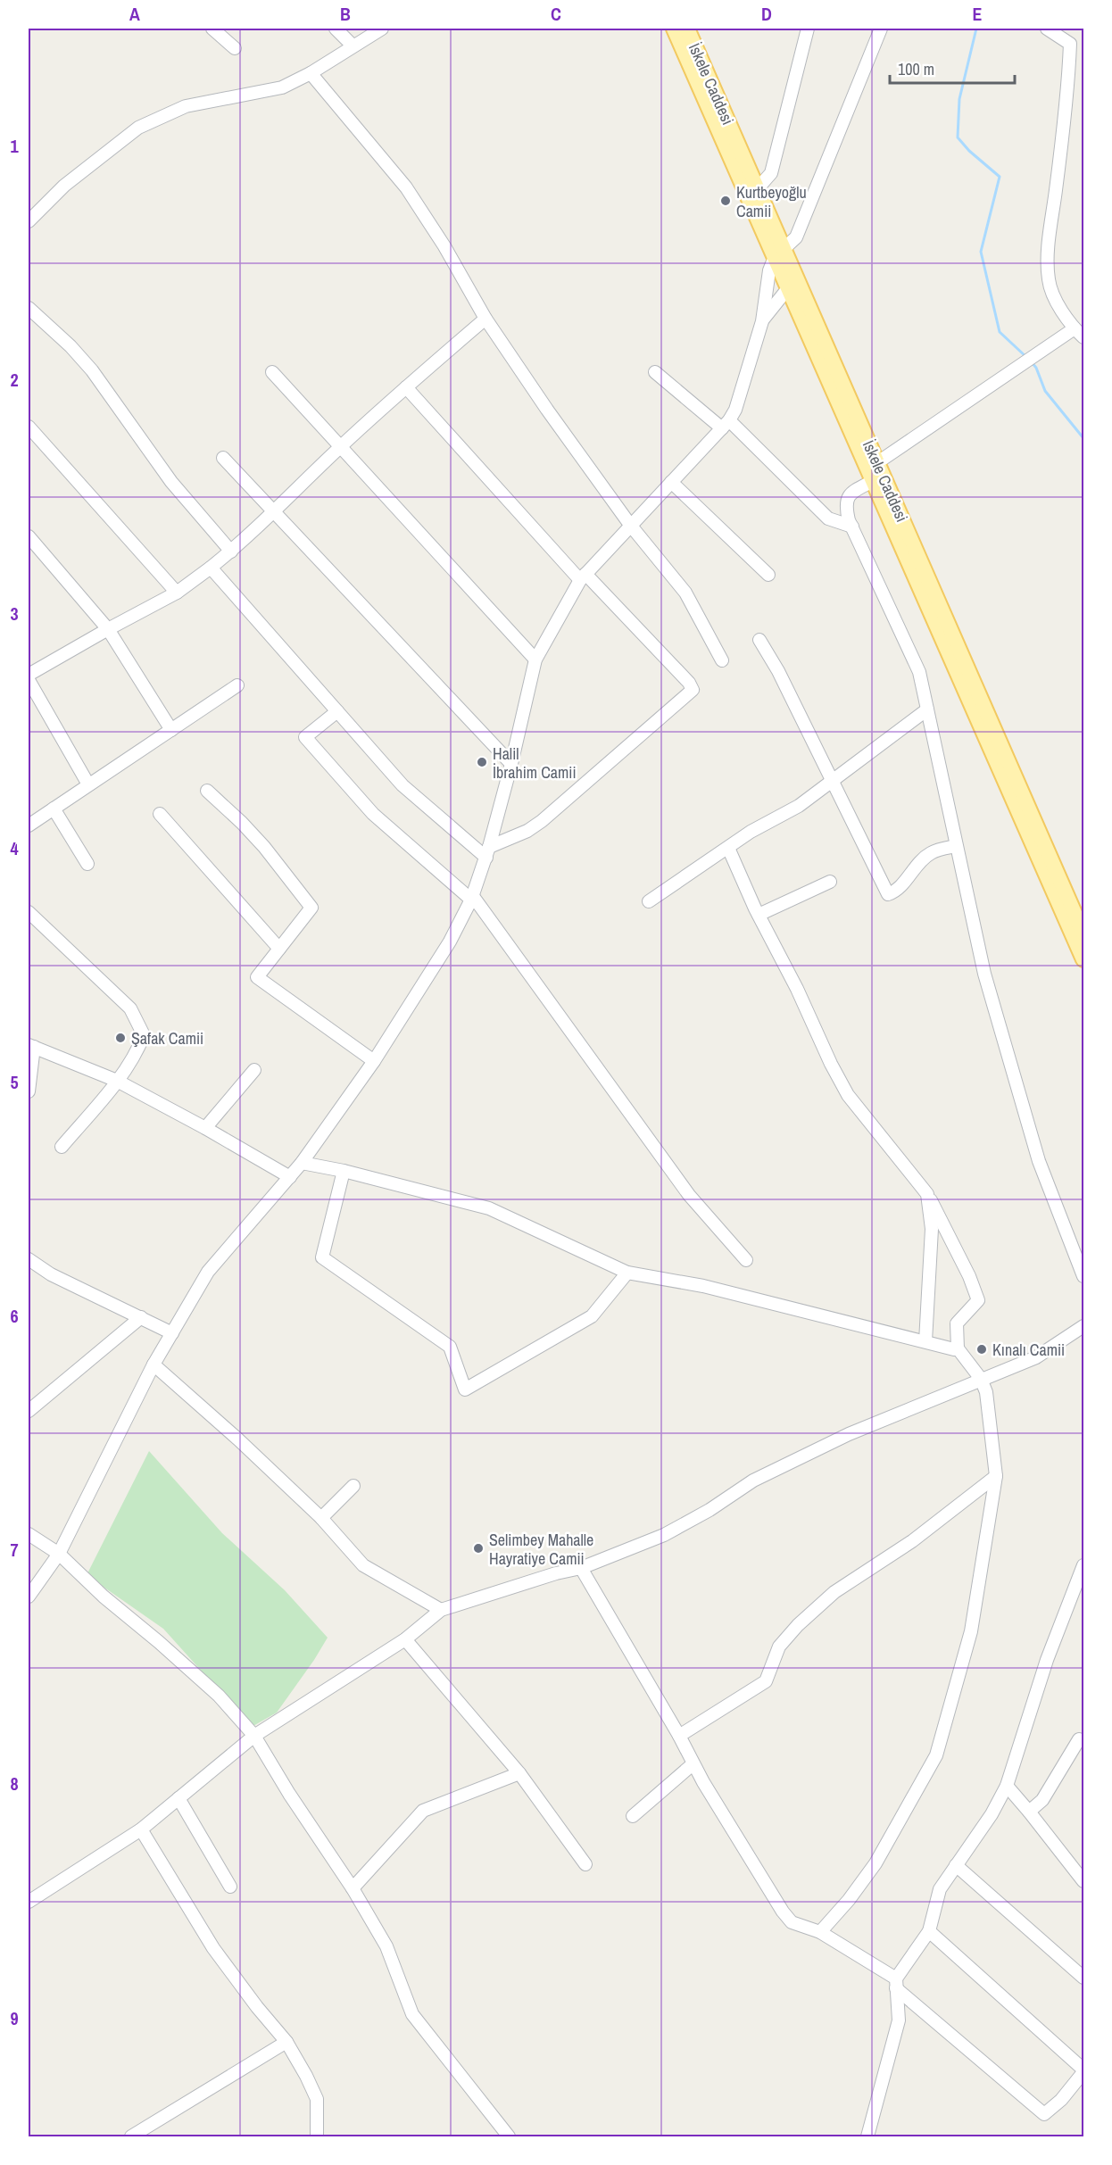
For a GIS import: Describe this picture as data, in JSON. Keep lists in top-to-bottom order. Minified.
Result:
{"streets":{"main road":["İskele Caddesi"]},"places":["Kurtbeyoğlu Camii","Halil İbrahim Camii","Şafak Camii","Kınalı Camii","Selimbey Mahalle Hayratiye Camii"],"scale_bar":"100 m","grid":{"columns":["A","B","C","D","E"],"rows":["1","2","3","4","5","6","7","8","9"]}}
